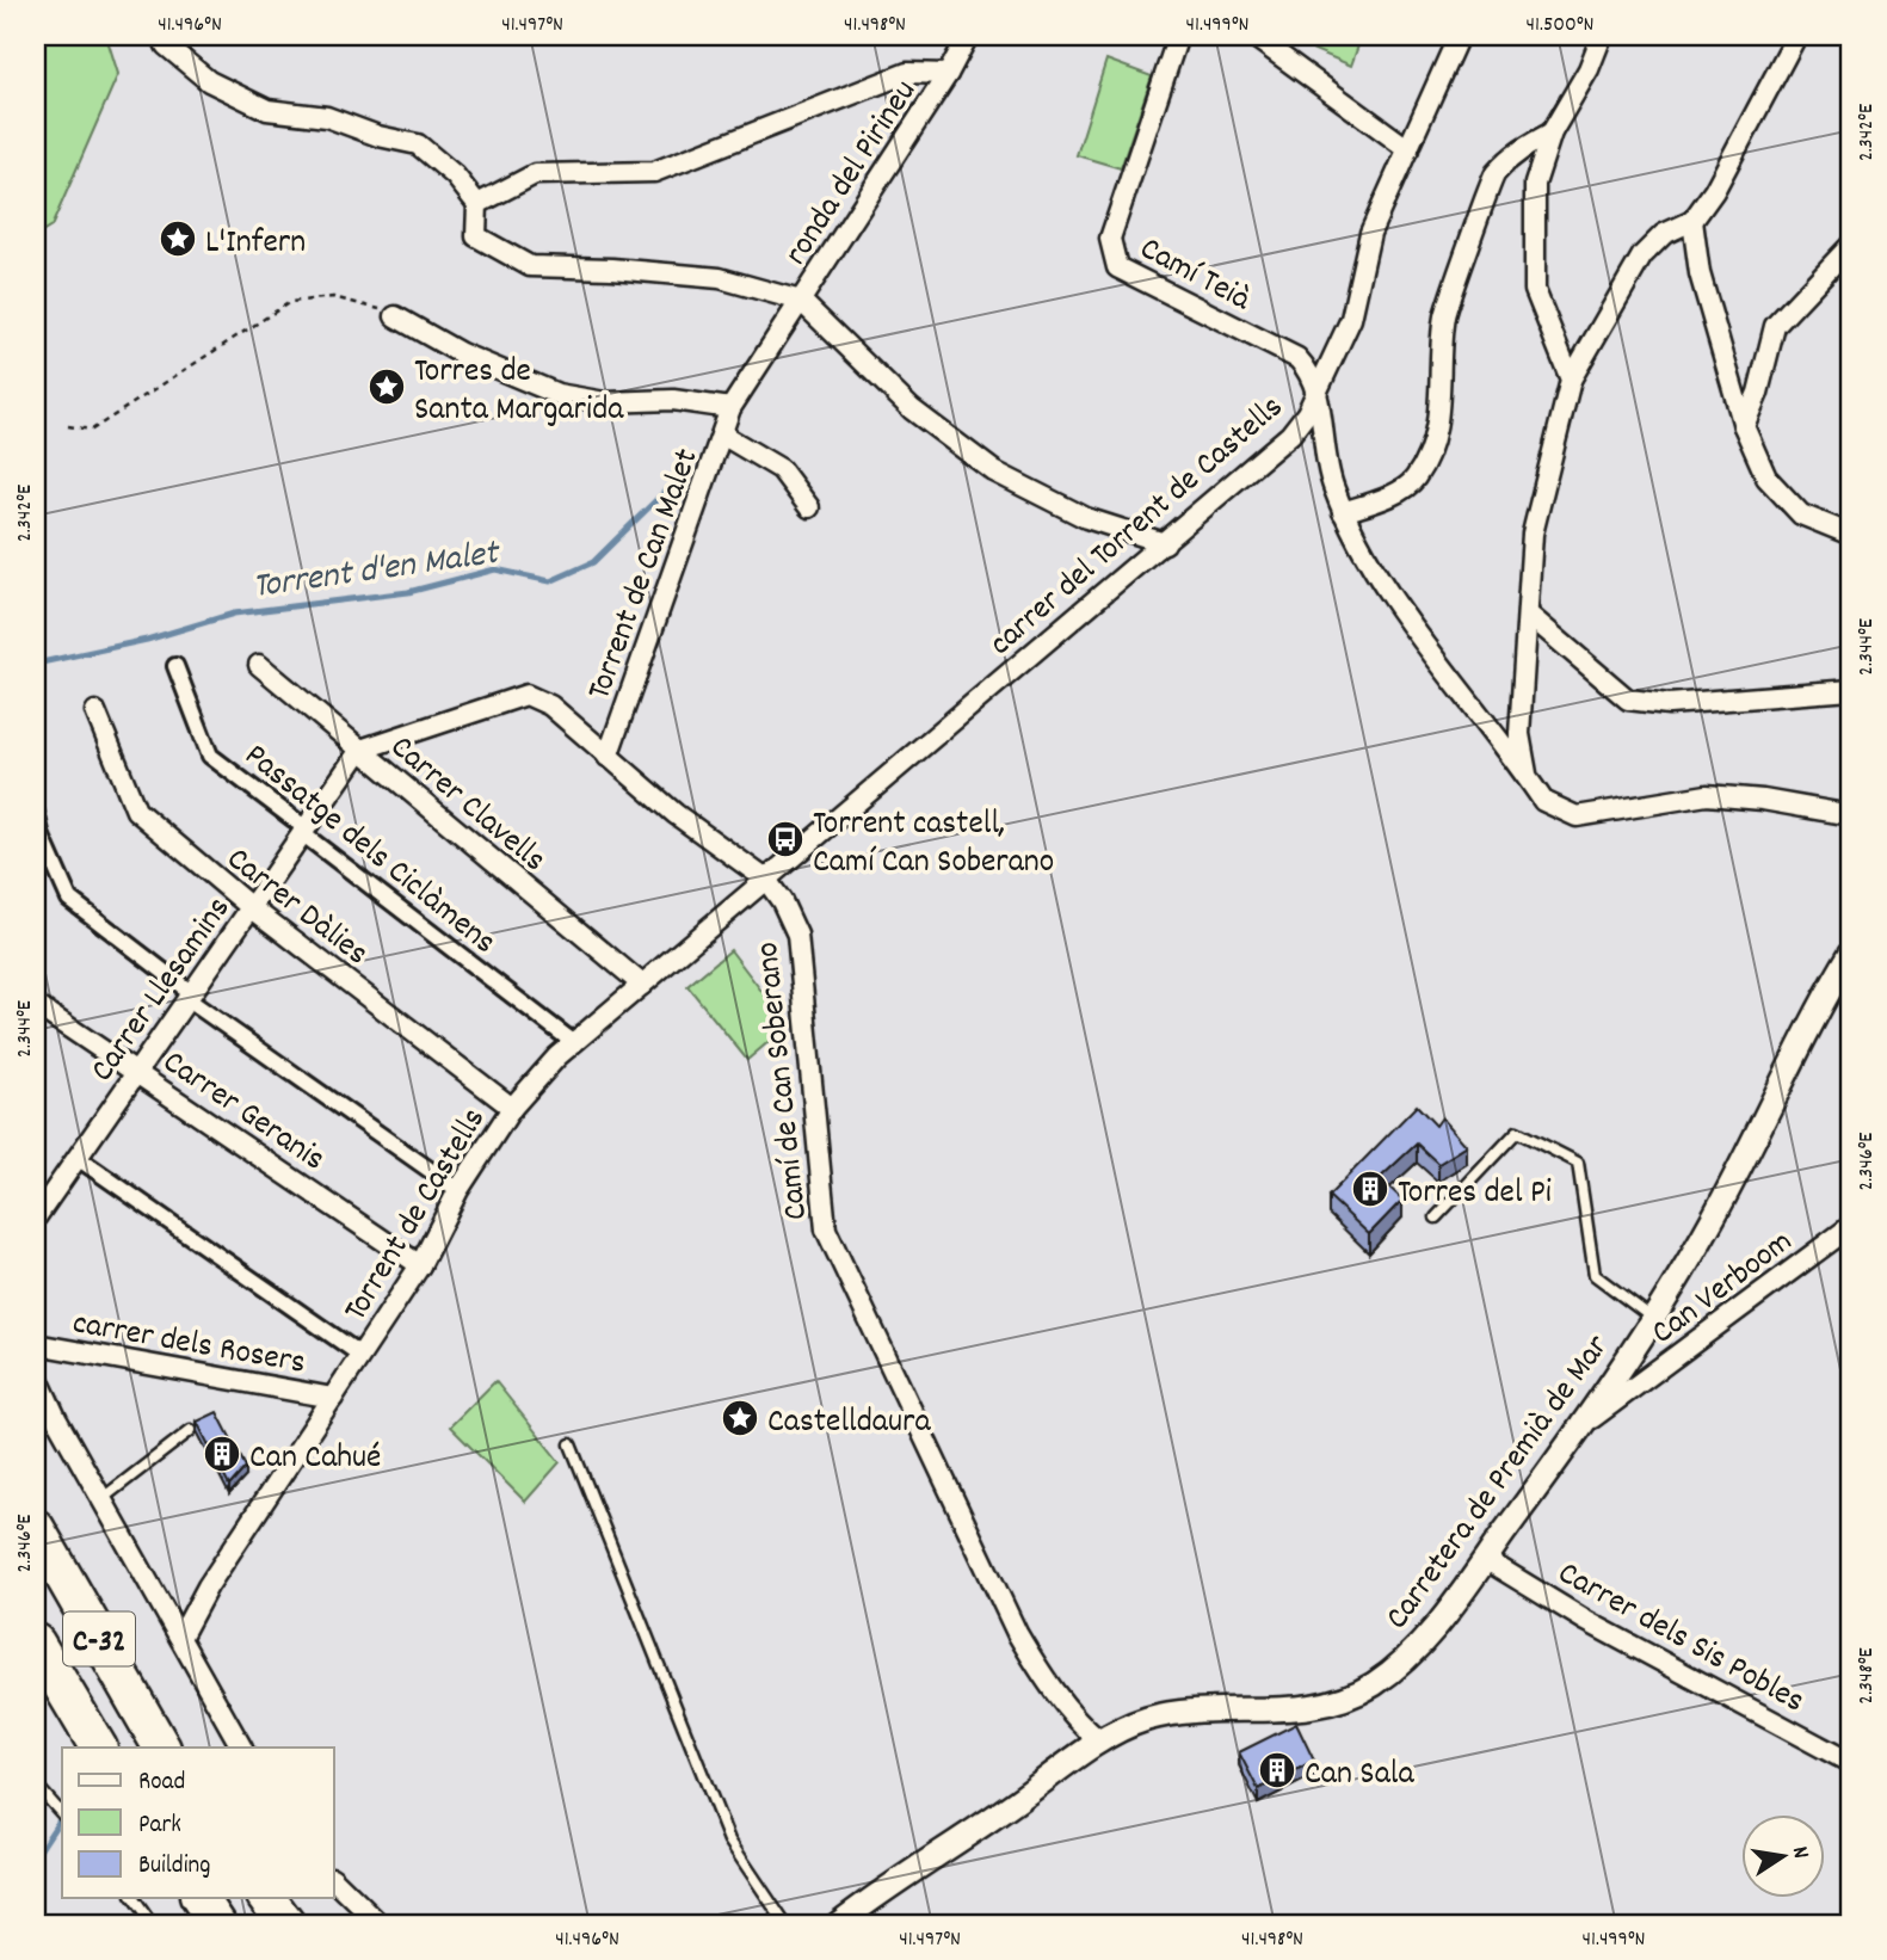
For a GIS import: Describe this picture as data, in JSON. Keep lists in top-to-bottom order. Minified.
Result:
{"streets":{"highway":["C-32"],"street":["ronda del Pirineu","Camí Teià","carrer del Torrent de Castells","Torrent de Can Malet","Carrer Clavells","Passatge dels Ciclàmens","Carrer Dàlies","Carrer Llesamins","Camí de Can Soberano","Carrer Geranis","Torrent de Castells","Can Verboom","carrer dels Rosers","Carretera de Premià de Mar","Carrer dels Sis Pobles"]},"crossings":[["ronda del Pirineu","Torrent de Can Malet"],["Camí Teià","carrer del Torrent de Castells"],["carrer del Torrent de Castells","Camí de Can Soberano"],["carrer del Torrent de Castells","Torrent de Castells"],["Torrent de Can Malet","Camí de Can Soberano"],["Carrer Clavells","Carrer Llesamins"],["Carrer Clavells","Camí de Can Soberano"],["Carrer Clavells","Torrent de Castells"],["Passatge dels Ciclàmens","Carrer Llesamins"],["Passatge dels Ciclàmens","Torrent de Castells"],["Carrer Dàlies","Carrer Llesamins"],["Carrer Dàlies","Torrent de Castells"],["Carrer Llesamins","Camí de Can Soberano"],["Carrer Llesamins","Carrer Geranis"],["Camí de Can Soberano","Torrent de Castells"],["Camí de Can Soberano","Carretera de Premià de Mar"],["Carrer Geranis","Torrent de Castells"],["Torrent de Castells","carrer dels Rosers"],["Can Verboom","Carretera de Premià de Mar"],["Carretera de Premià de Mar","Carrer dels Sis Pobles"]],"water":["Torrent d'en Malet"],"places":{"place":["L'Infern","Torres de Santa Margarida","Castelldaura"],"bus stop":["Torrent castell, Camí Can Soberano"],"building":["Torres del Pi","Can Cahué","Can Sala"]},"legend":["Road","Park","Building"],"north":"right","coordinates":["41.496°N","41.497°N","41.498°N","41.499°N","41.500°N","2.342°E","2.344°E","2.346°E","2.348°E"]}
